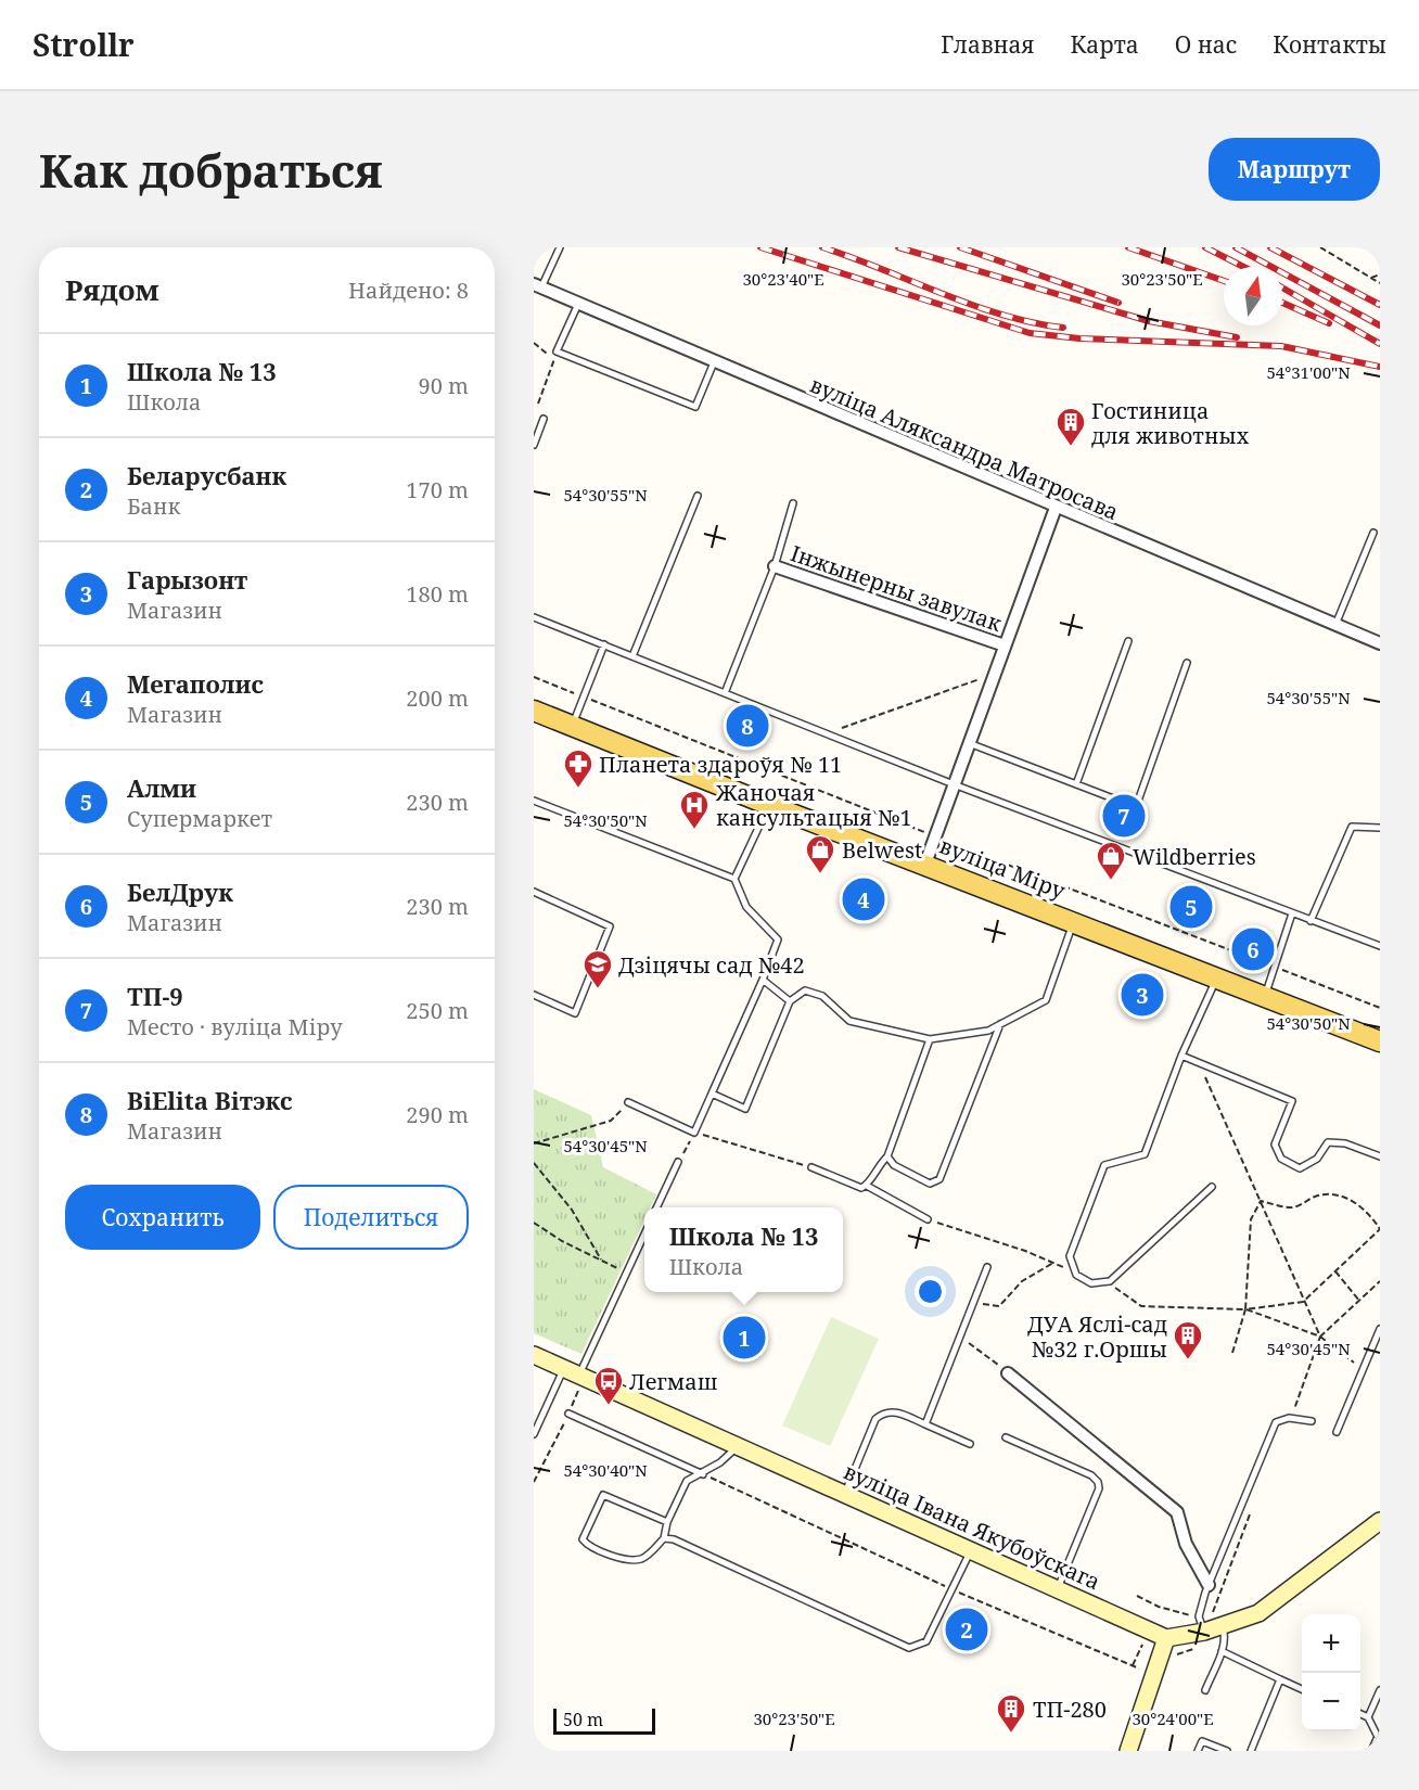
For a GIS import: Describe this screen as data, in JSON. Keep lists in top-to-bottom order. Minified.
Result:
{"streets":{"main road":["вуліца Міру"],"street":["вуліца Аляксандра Матросава","Інжынерны завулак","вуліца Івана Якубоўскага"]},"places":{"building":["Гостиница для животных","ДУА Яслі-сад №32 г.Оршы","ТП-280"],"pharmacy":["Планета здароўя № 11"],"hospital":["Жаночая кансультацыя №1"],"shop":["Belwest","Wildberries"],"school or university":["Дзіцячы сад №42"],"bus stop":["Легмаш"]},"scale_bar":"50 m","north":"top","page":{"header":"Strollr","nav":["Главная","Карта","О нас","Контакты"],"buttons":["Маршрут",["Сохранить","Поделиться"]],"title":"Как добраться","heading":["Рядом","Найдено: 8"],"list":[{"mark":"1","name":"Школа № 13","note":"Школа","value":"90 m"},{"mark":"2","name":"Беларусбанк","note":"Банк","value":"170 m"},{"mark":"3","name":"Гарызонт","note":"Магазин","value":"180 m"},{"mark":"4","name":"Мегаполис","note":"Магазин","value":"200 m"},{"mark":"5","name":"Алми","note":"Супермаркет","value":"230 m"},{"mark":"6","name":"БелДрук","note":"Магазин","value":"230 m"},{"mark":"7","name":"ТП-9","note":"Место · вуліца Міру","value":"250 m"},{"mark":"8","name":"ВiElita Вітэкс","note":"Магазин","value":"290 m"}],"pins":["8","7","4","5","6","3","1","2"],"popup":["Школа № 13","Школа"],"map_buttons":["+","−"],"scale":"50 m"},"coordinates":["30°23'40\"E","30°23'50\"E","54°31'00\"N","54°30'55\"N","54°30'50\"N","54°30'45\"N","54°30'40\"N","30°24'00\"E"]}
